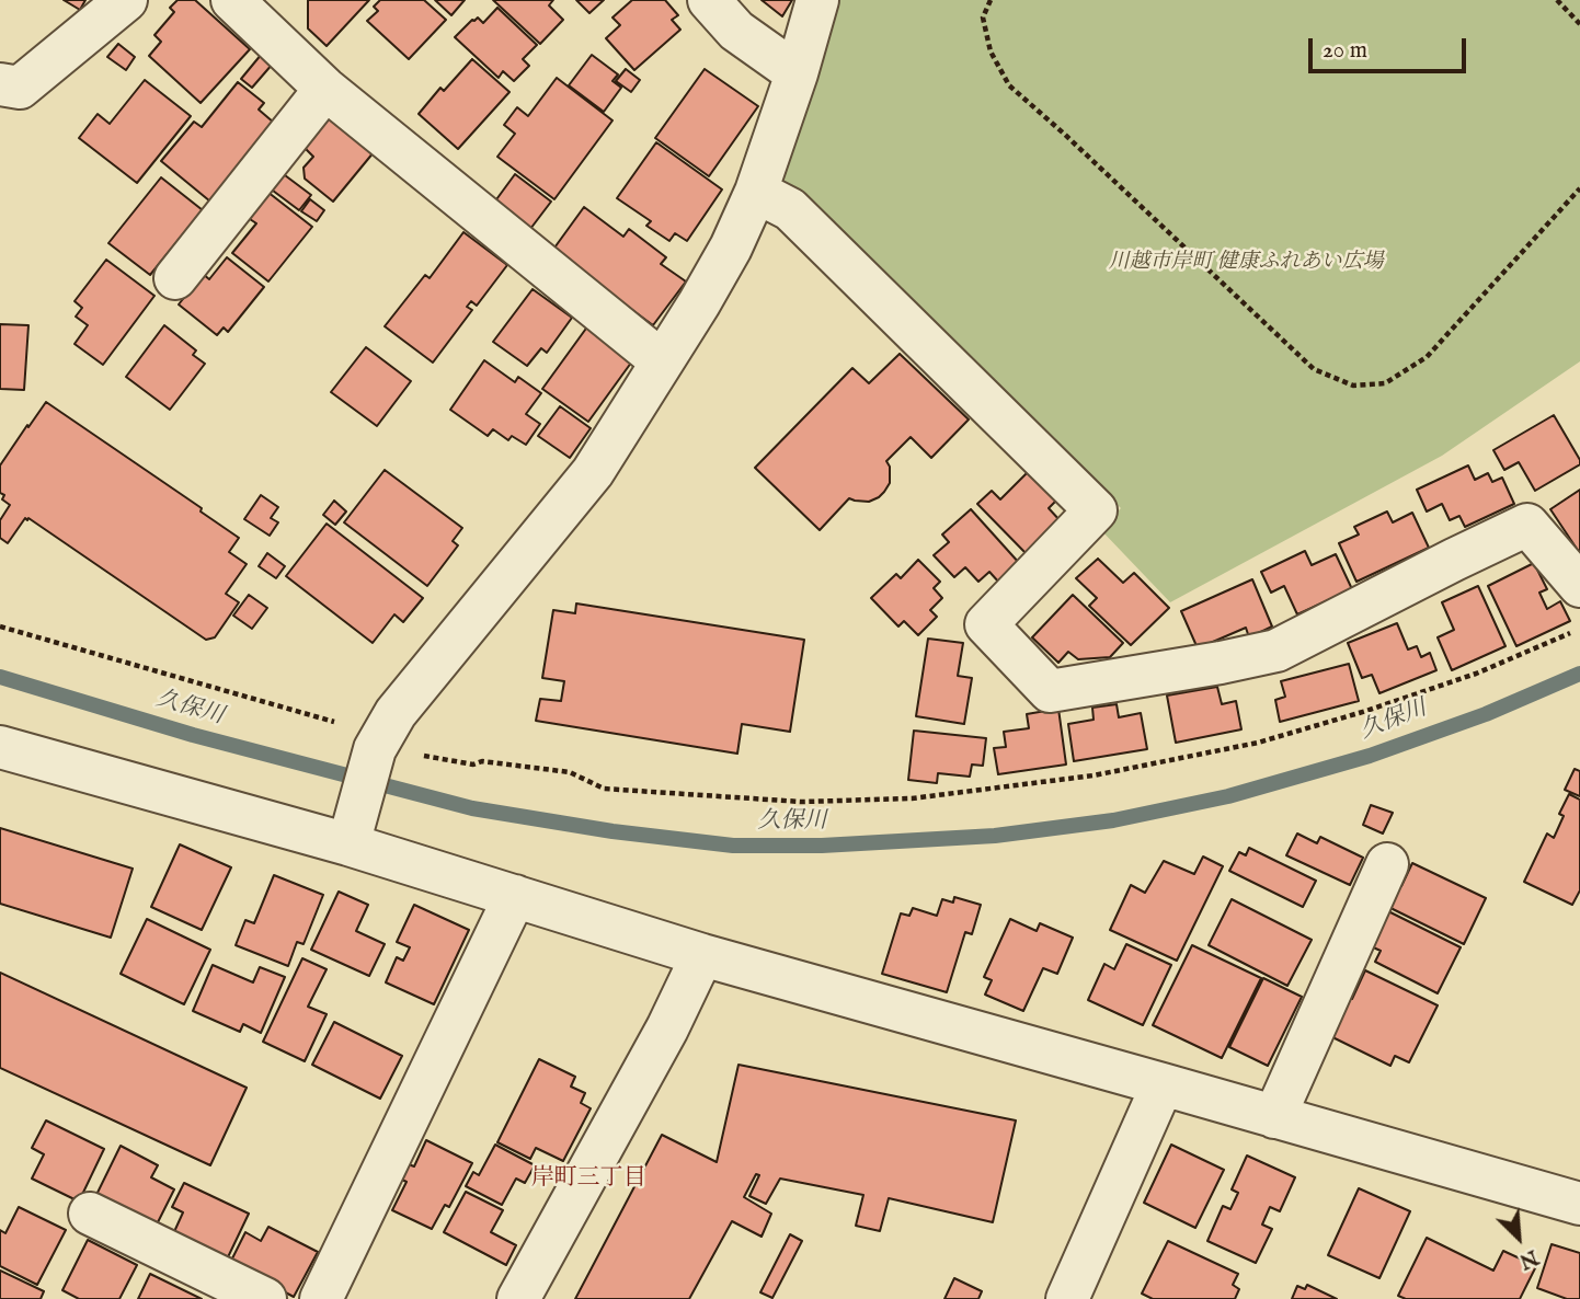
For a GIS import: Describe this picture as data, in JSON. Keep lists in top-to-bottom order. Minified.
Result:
{"districts":["岸町三丁目"],"water":["久保川"],"parks":["川越市岸町 健康ふれあい広場"],"scale_bar":"20 m","north":"bottom right"}
